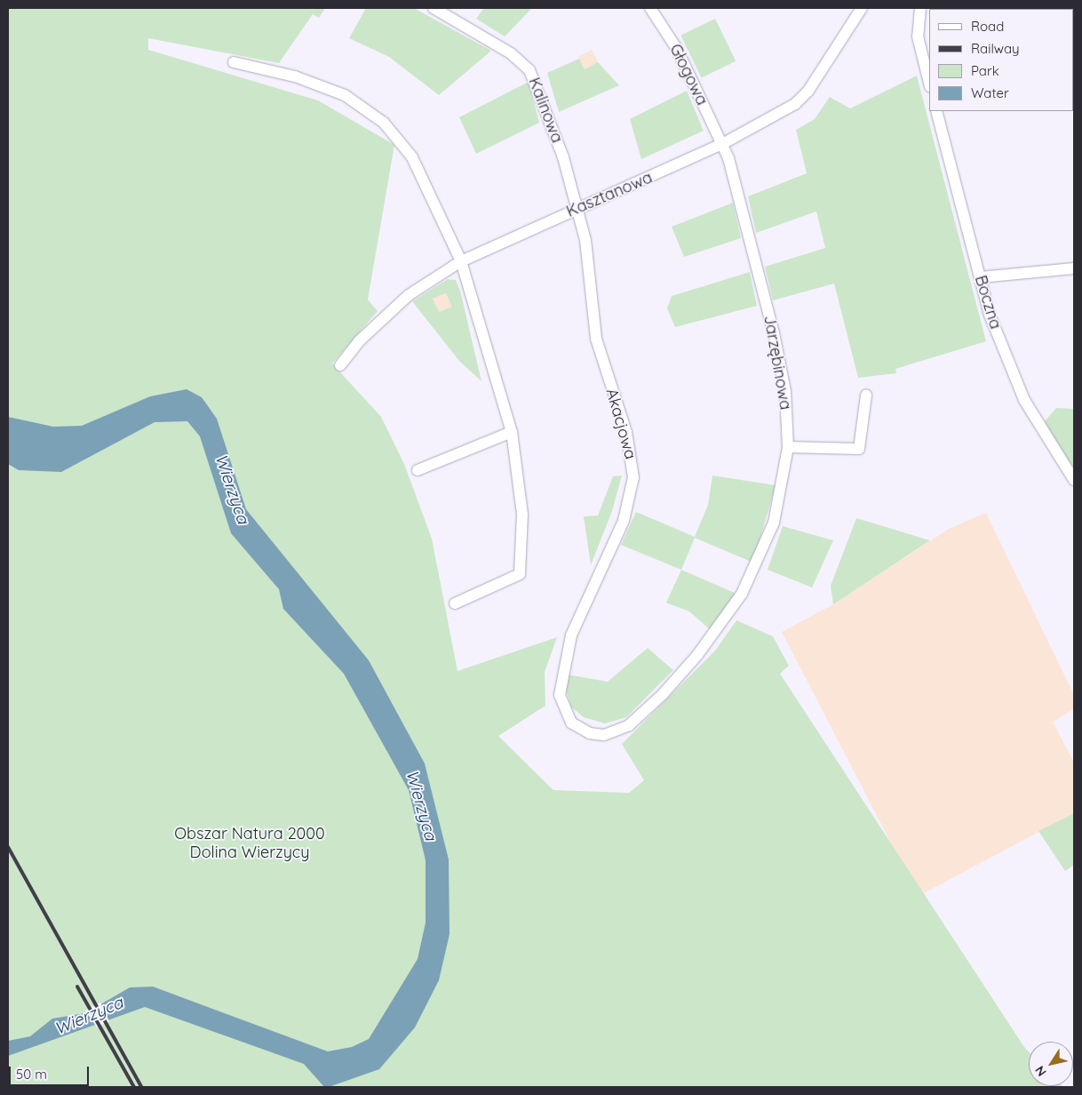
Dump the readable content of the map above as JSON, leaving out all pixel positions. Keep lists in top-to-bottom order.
{
  "streets": {
    "street": [
      "Głogowa",
      "Kalinowa",
      "Kasztanowa",
      "Boczna",
      "Jarzębinowa",
      "Akacjowa"
    ]
  },
  "crossings": [
    ["Głogowa", "Kasztanowa"],
    ["Głogowa", "Jarzębinowa"],
    ["Kalinowa", "Kasztanowa"],
    ["Kalinowa", "Akacjowa"],
    ["Kasztanowa", "Jarzębinowa"],
    ["Kasztanowa", "Akacjowa"],
    ["Jarzębinowa", "Akacjowa"]
  ],
  "water": ["Wierzyca"],
  "parks": ["Obszar Natura 2000 Dolina Wierzycy"],
  "legend": [
    "Road",
    "Railway",
    "Park",
    "Water"
  ],
  "scale_bar": "50 m",
  "north": "bottom left"
}
